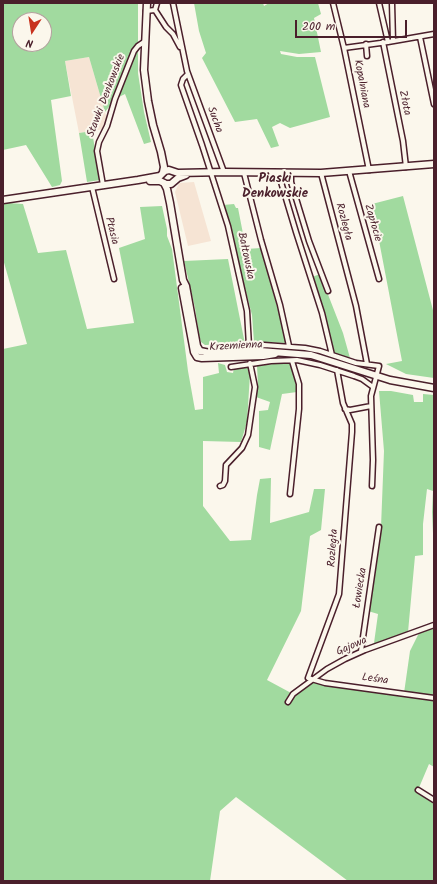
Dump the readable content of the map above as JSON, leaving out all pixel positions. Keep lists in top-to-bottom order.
{
  "streets": {
    "main road": ["Krzemienna"],
    "street": [
      "Kopalniana",
      "Stawki Denkowskie",
      "Złota",
      "Sucha",
      "Rozległa",
      "Zapłocie",
      "Ptasia",
      "Bałtowska",
      "Łowiecka",
      "Gajowa",
      "Leśna"
    ]
  },
  "crossings": [
    ["Sucha", "Bałtowska"],
    ["Rozległa", "Gajowa"],
    ["Rozległa", "Leśna"],
    ["Łowiecka", "Gajowa"],
    ["Gajowa", "Leśna"]
  ],
  "districts": ["Piaski Denkowskie"],
  "scale_bar": "200 m",
  "north": "bottom"
}
